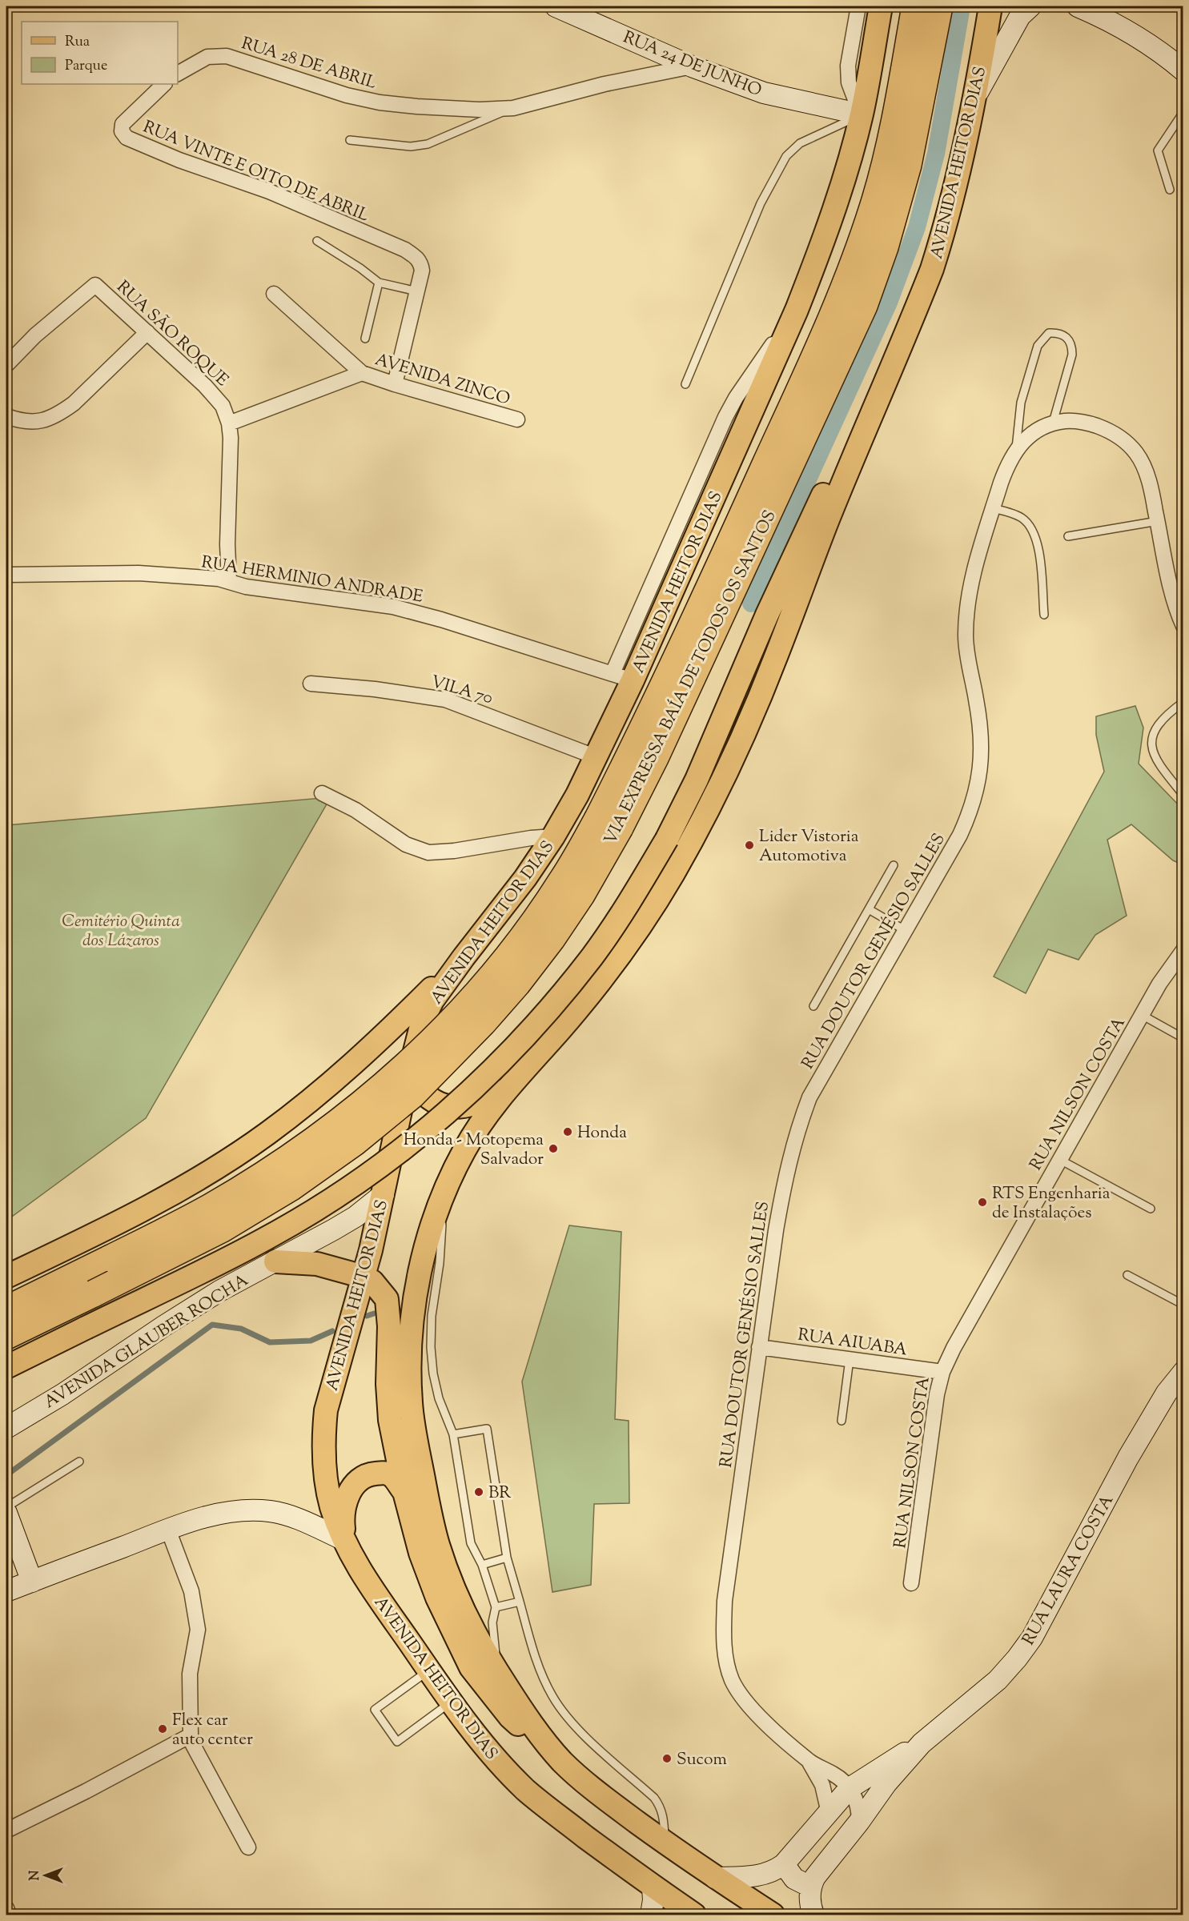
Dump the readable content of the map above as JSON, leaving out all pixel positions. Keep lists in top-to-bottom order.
{
  "streets": {
    "highway": ["VIA EXPRESSA BAÍA DE TODOS OS SANTOS"],
    "main road": ["AVENIDA HEITOR DIAS"],
    "street": [
      "RUA 28 DE ABRIL",
      "RUA 24 DE JUNHO",
      "RUA VINTE E OITO DE ABRIL",
      "RUA SÃO ROQUE",
      "AVENIDA ZINCO",
      "RUA HERMINIO ANDRADE",
      "VILA 70",
      "RUA DOUTOR GENÉSIO SALLES",
      "RUA NILSON COSTA",
      "AVENIDA GLAUBER ROCHA",
      "RUA AIUABA",
      "RUA LAURA COSTA"
    ]
  },
  "crossings": [
    ["RUA 28 DE ABRIL", "RUA 24 DE JUNHO"],
    ["RUA 24 DE JUNHO", "AVENIDA HEITOR DIAS"],
    ["AVENIDA HEITOR DIAS", "RUA HERMINIO ANDRADE"],
    ["AVENIDA HEITOR DIAS", "VILA 70"],
    ["AVENIDA HEITOR DIAS", "AVENIDA GLAUBER ROCHA"],
    ["AVENIDA HEITOR DIAS", "RUA LAURA COSTA"],
    ["RUA VINTE E OITO DE ABRIL", "AVENIDA ZINCO"],
    ["RUA SÃO ROQUE", "RUA HERMINIO ANDRADE"],
    ["RUA DOUTOR GENÉSIO SALLES", "RUA AIUABA"],
    ["RUA DOUTOR GENÉSIO SALLES", "RUA LAURA COSTA"],
    ["RUA NILSON COSTA", "RUA AIUABA"]
  ],
  "parks": ["Cemitério Quinta dos Lázaros"],
  "places": [
    "Lider Vistoria Automotiva",
    "Honda",
    "Honda - Motopema Salvador",
    "RTS Engenharia de Instalações",
    "BR",
    "Flex car auto center",
    "Sucom"
  ],
  "legend": ["Rua", "Parque"],
  "north": "left"
}
